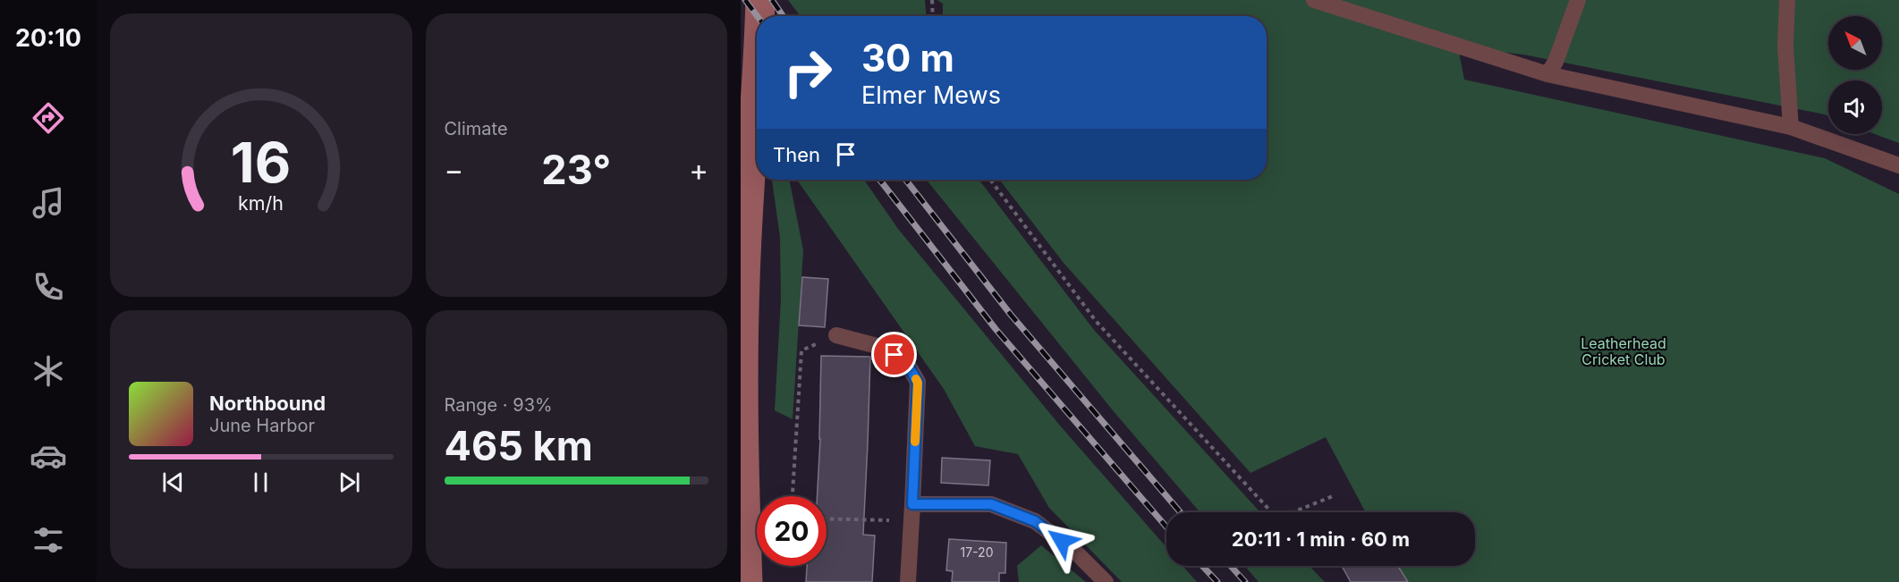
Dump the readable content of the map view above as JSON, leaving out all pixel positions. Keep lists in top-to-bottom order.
{
  "parks": ["Leatherhead Cricket Club"],
  "house_numbers": ["17-20"],
  "north": "top left",
  "page": {
    "tabs": "20:10",
    "tile": [
      "Climate",
      ["Range · 93%", "465 km"]
    ],
    "turn": ["30 m", "Elmer Mews"],
    "then": "Then",
    "heat": ["−", "23°", "+"],
    "song": ["Northbound", "June Harbor"],
    "limit": "20",
    "trip": "20:11 · 1 min · 60 m",
    "gauge": ["16", "km/h"]
  }
}
